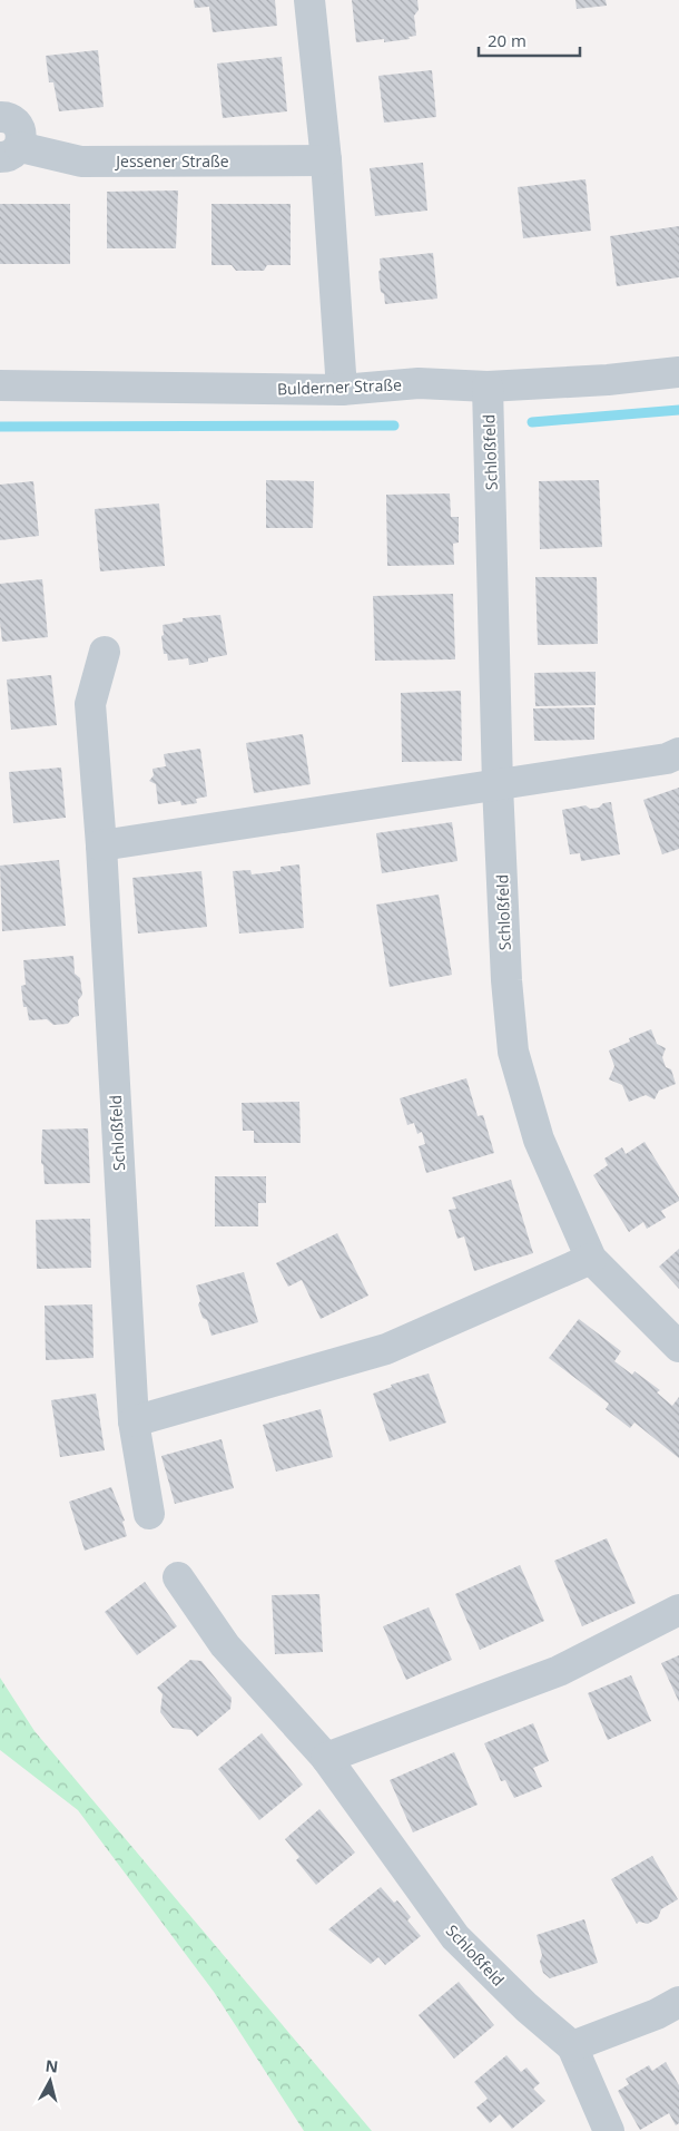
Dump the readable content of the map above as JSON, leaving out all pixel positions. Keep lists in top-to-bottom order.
{
  "streets": {
    "street": ["Jessener Straße", "Bulderner Straße", "Schloßfeld"]
  },
  "crossings": [
    ["Bulderner Straße", "Schloßfeld"]
  ],
  "scale_bar": "20 m",
  "north": "top"
}
